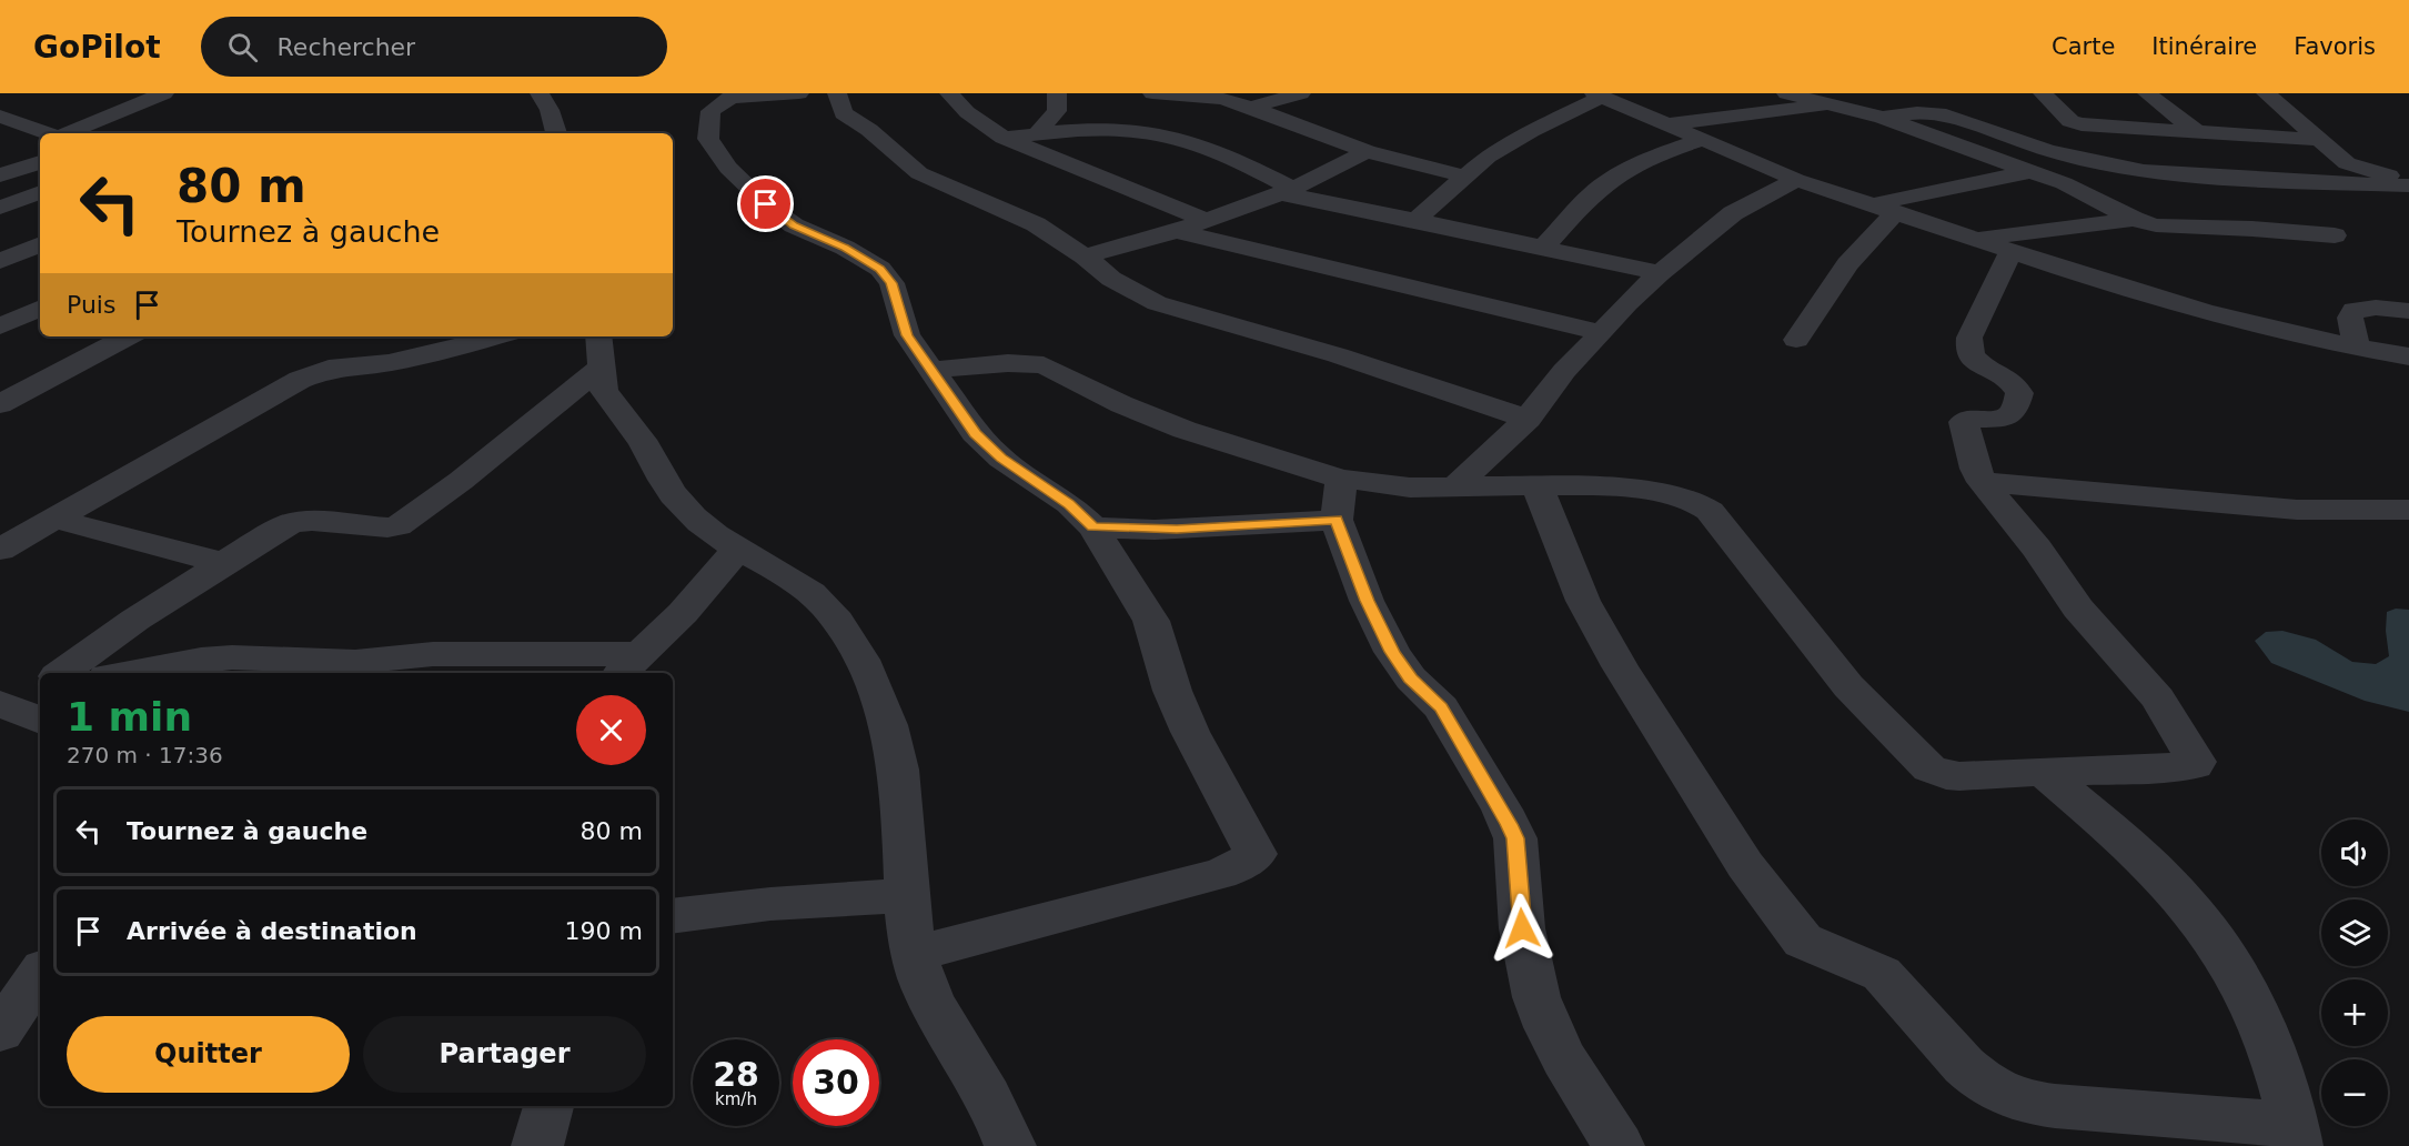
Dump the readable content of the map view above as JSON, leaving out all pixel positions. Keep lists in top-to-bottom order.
{
  "page": {
    "header": "GoPilot",
    "search": "Rechercher",
    "nav": ["Carte", "Itinéraire", "Favoris"],
    "turn": ["80 m", "Tournez à gauche"],
    "then": "Puis",
    "heading": ["1 min", "270 m · 17:36"],
    "list": [
      {
        "name": "Tournez à gauche",
        "value": "80 m"
      },
      {
        "name": "Arrivée à destination",
        "value": "190 m"
      }
    ],
    "map_buttons": ["+", "−"],
    "buttons": ["Quitter", "Partager"],
    "speed": "28 km/h",
    "limit": "30"
  }
}
